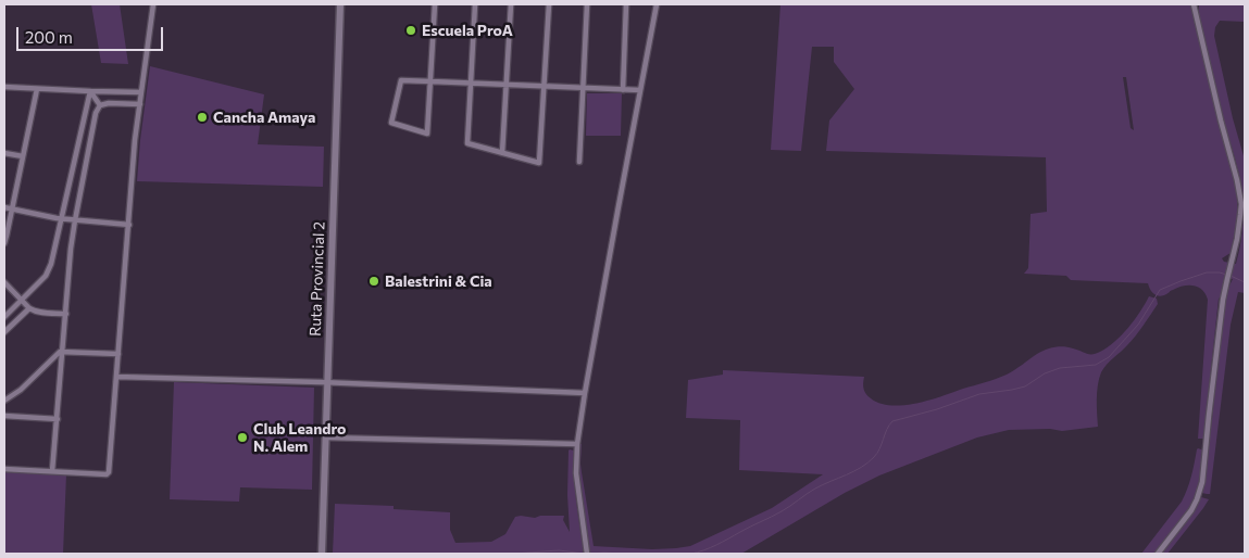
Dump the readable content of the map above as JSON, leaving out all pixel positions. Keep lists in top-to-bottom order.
{
  "streets": {
    "main road": ["Ruta Provincial 2"]
  },
  "places": [
    "Escuela ProA",
    "Cancha Amaya",
    "Balestrini & Cia",
    "Club Leandro N. Alem"
  ],
  "scale_bar": "200 m"
}
